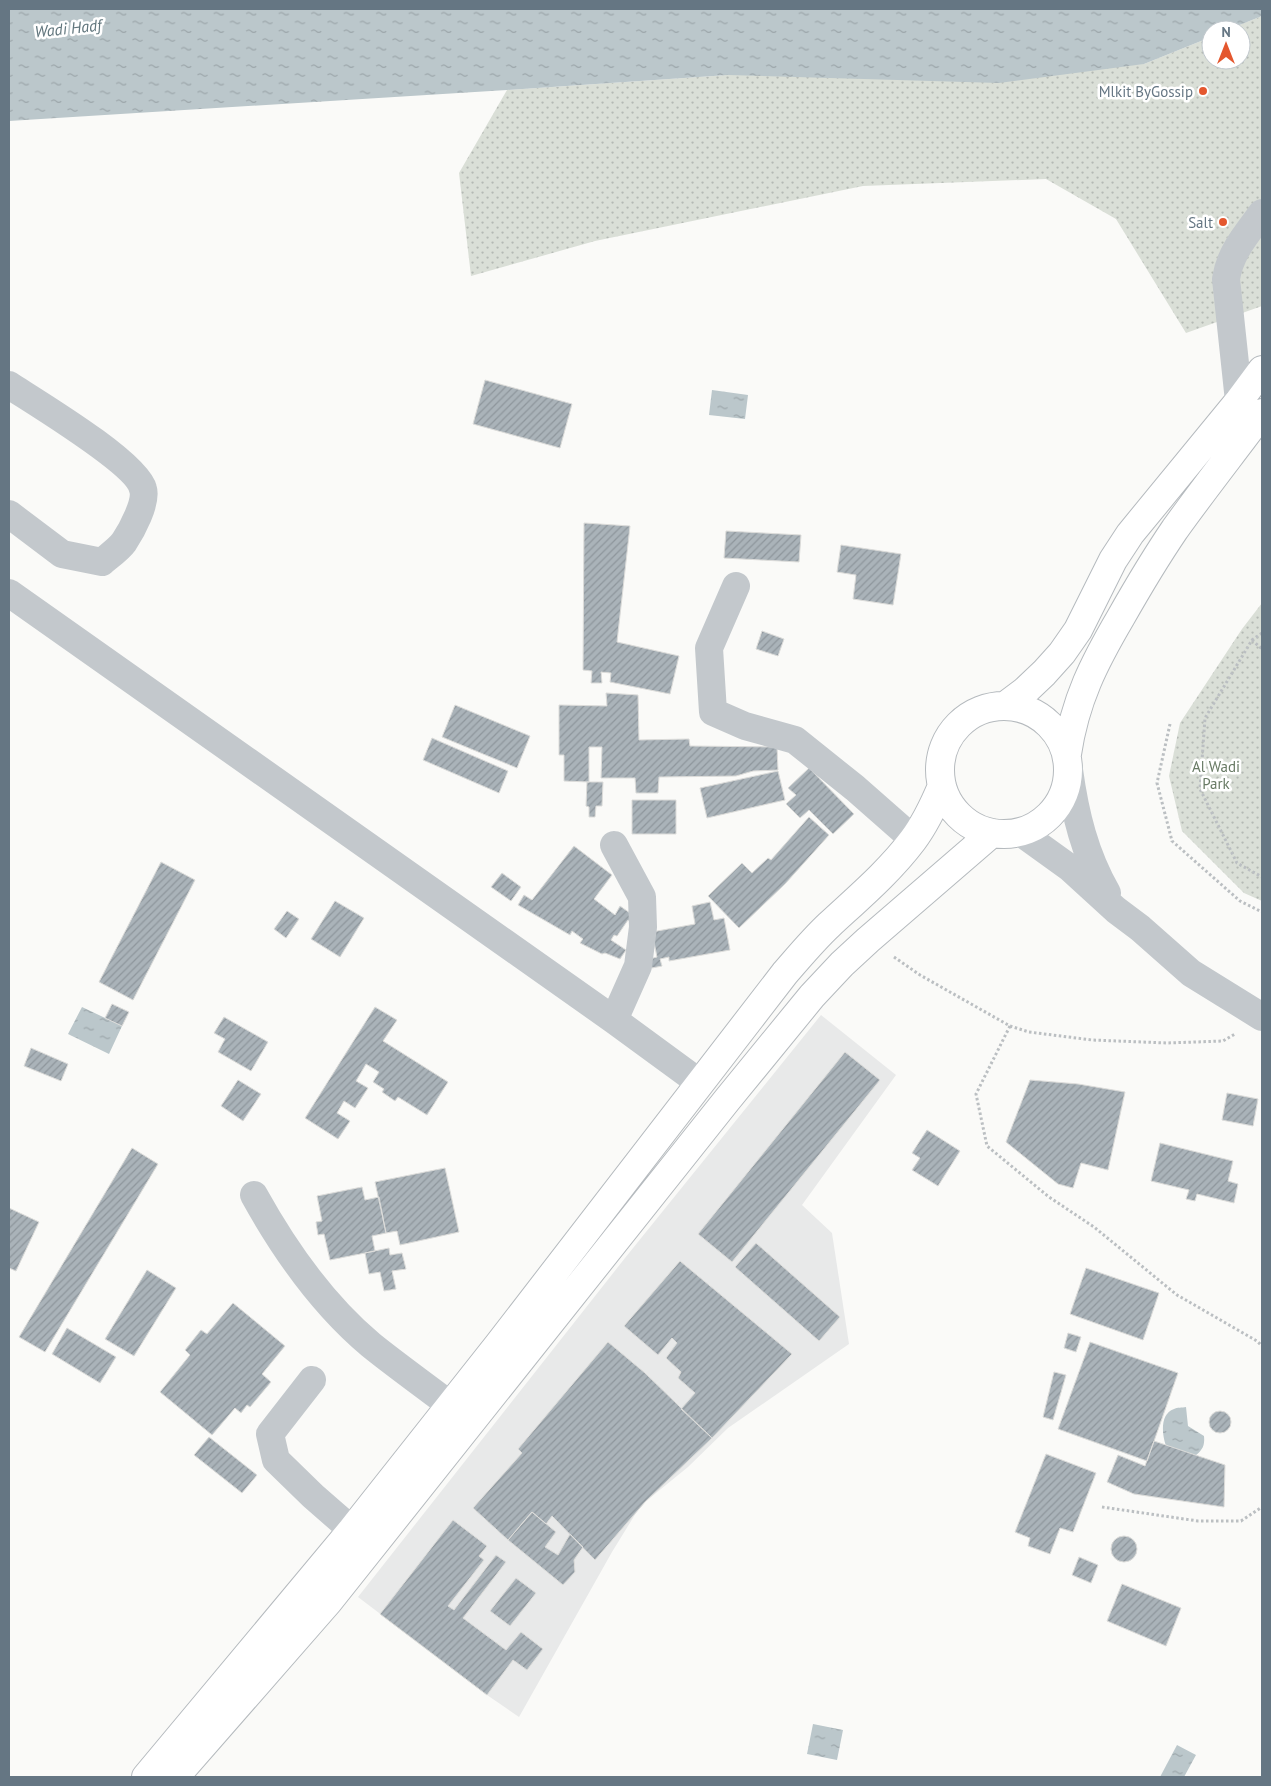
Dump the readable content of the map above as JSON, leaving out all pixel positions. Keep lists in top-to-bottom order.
{
  "water": ["Wadi Hadf"],
  "parks": ["Al Wadi Park"],
  "places": ["Mlkit ByGossip", "Salt"],
  "north": "top"
}
